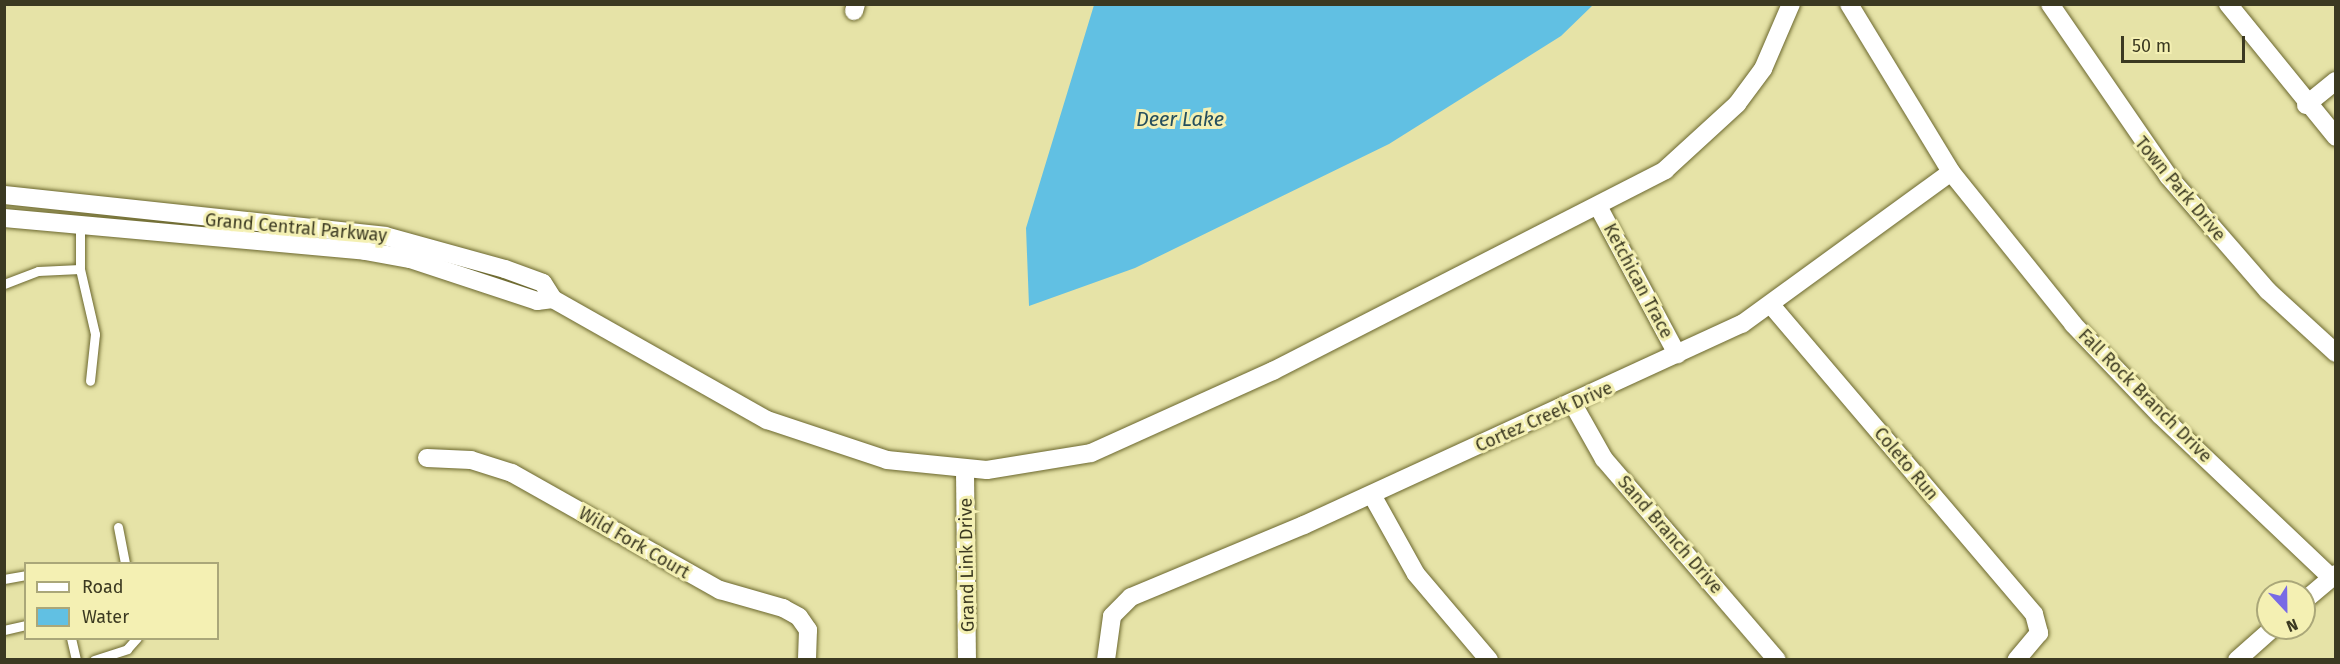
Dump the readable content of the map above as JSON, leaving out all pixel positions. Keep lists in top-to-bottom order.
{
  "streets": {
    "street": [
      "Town Park Drive",
      "Grand Central Parkway",
      "Ketchican Trace",
      "Fall Rock Branch Drive",
      "Cortez Creek Drive",
      "Coleto Run",
      "Sand Branch Drive",
      "Wild Fork Court",
      "Grand Link Drive"
    ]
  },
  "crossings": [
    ["Ketchican Trace", "Cortez Creek Drive"],
    ["Fall Rock Branch Drive", "Cortez Creek Drive"],
    ["Cortez Creek Drive", "Coleto Run"],
    ["Cortez Creek Drive", "Sand Branch Drive"]
  ],
  "water": ["Deer Lake"],
  "legend": ["Road", "Water"],
  "scale_bar": "50 m",
  "north": "bottom"
}
